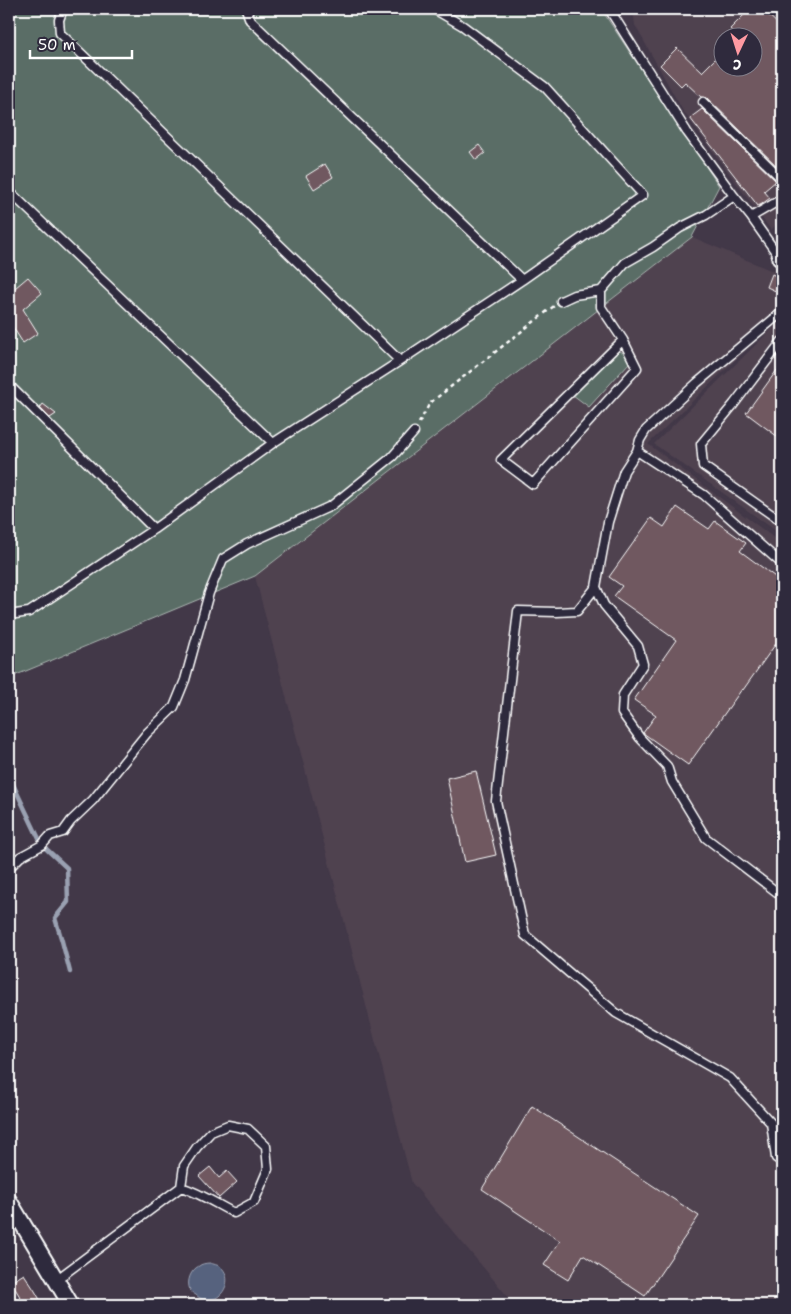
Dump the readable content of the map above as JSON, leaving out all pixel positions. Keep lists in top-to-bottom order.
{
  "scale_bar": "50 m",
  "north": "bottom"
}
